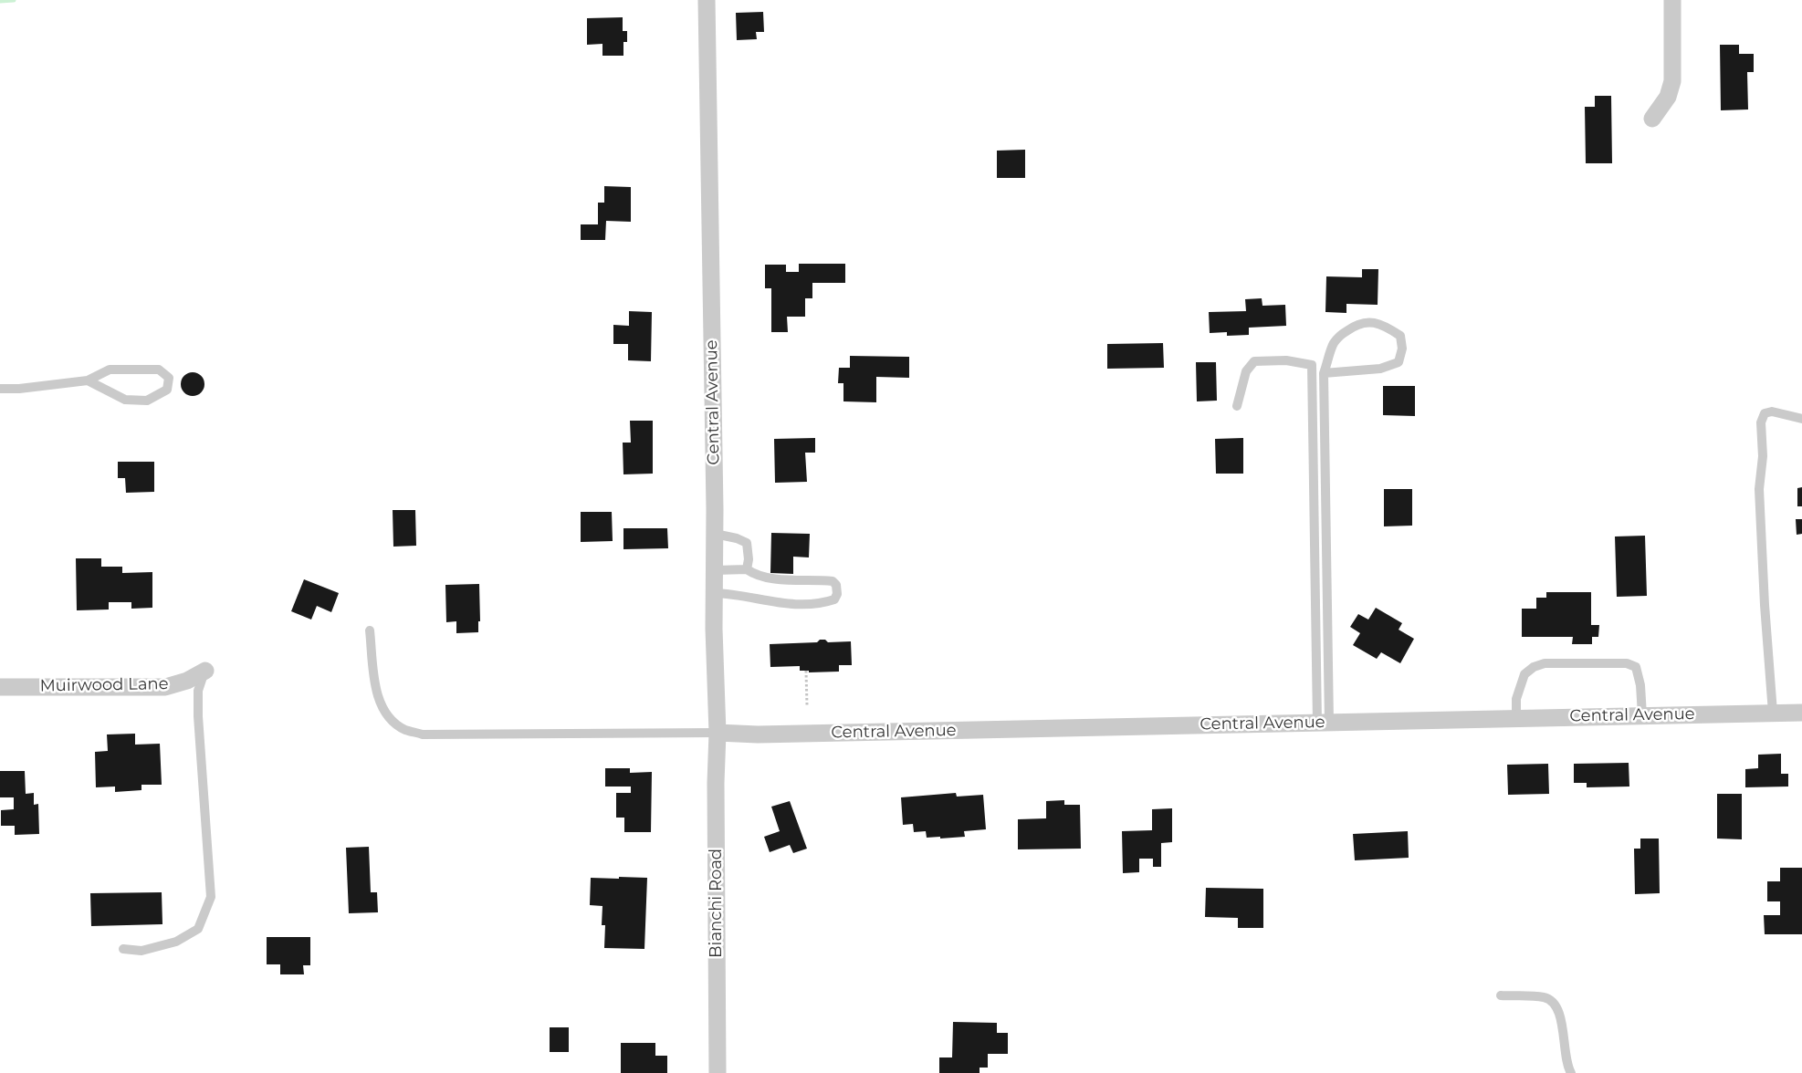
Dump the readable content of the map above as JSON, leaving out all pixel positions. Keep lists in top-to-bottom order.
{
  "streets": {
    "street": ["Central Avenue", "Muirwood Lane", "Bianchi Road"]
  },
  "crossings": [
    ["Central Avenue", "Bianchi Road"]
  ]
}
